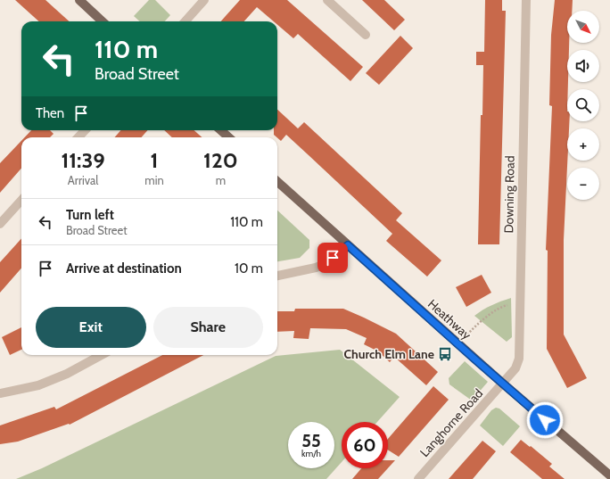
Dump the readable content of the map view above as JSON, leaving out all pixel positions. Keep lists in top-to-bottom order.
{
  "streets": {
    "main road": ["Heathway"],
    "street": ["Downing Road", "Langhorne Road"]
  },
  "crossings": [
    ["Downing Road", "Heathway"],
    ["Downing Road", "Langhorne Road"],
    ["Heathway", "Langhorne Road"]
  ],
  "places": {
    "bus stop": ["Church Elm Lane"]
  },
  "north": "bottom right",
  "page": {
    "map_buttons": ["+", "−"],
    "turn": ["110 m", "Broad Street"],
    "then": "Then",
    "eta": [
      "11:39",
      "Arrival",
      "1",
      "min",
      "120",
      "m"
    ],
    "list": [
      {
        "name": "Turn left",
        "note": "Broad Street",
        "value": "110 m"
      },
      {
        "name": "Arrive at destination",
        "value": "10 m"
      }
    ],
    "buttons": ["Exit", "Share"],
    "speed": "55 km/h",
    "limit": "60"
  }
}
